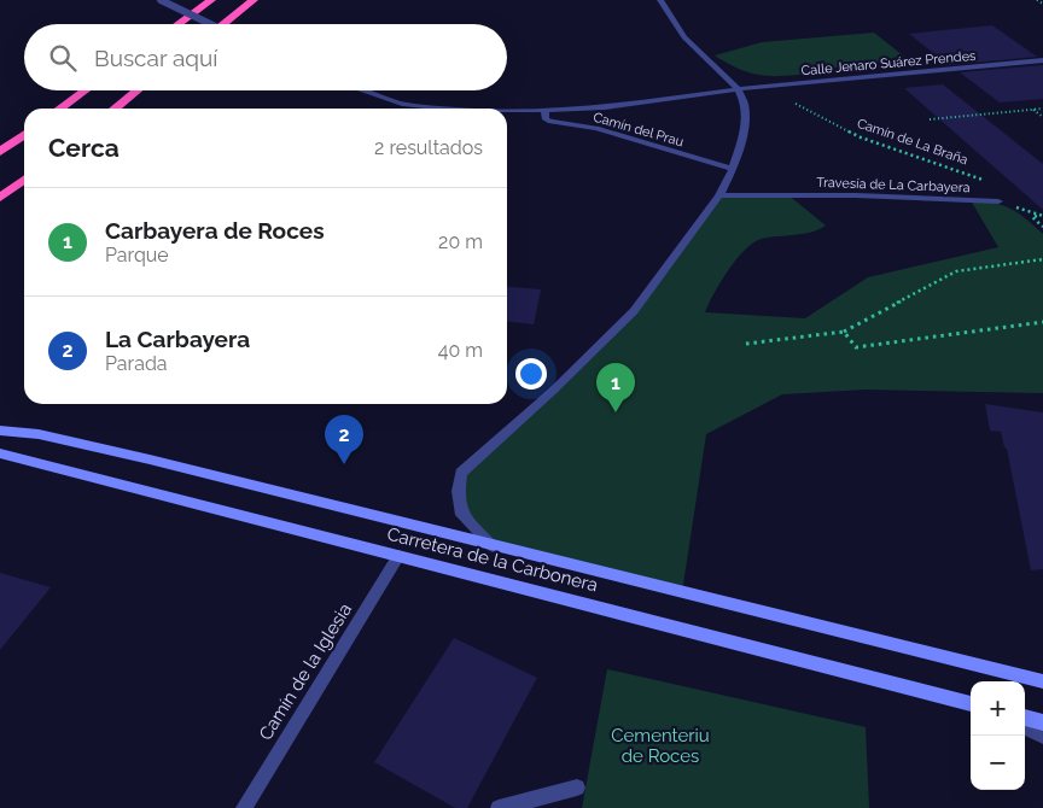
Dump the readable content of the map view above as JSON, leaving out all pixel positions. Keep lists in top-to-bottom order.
{
  "streets": {
    "street": [
      "Calle Jenaro Suárez Prendes",
      "Camín del Prau",
      "Travesía de La Carbayera",
      "Carretera de la Carbonera",
      "Camín de la Iglesia"
    ],
    "path": ["Camín de La Braña"]
  },
  "crossings": [
    ["Calle Jenaro Suárez Prendes", "Camín del Prau"],
    ["Camín de La Braña", "Travesía de La Carbayera"],
    ["Carretera de la Carbonera", "Camín de la Iglesia"]
  ],
  "parks": ["Cementeriu de Roces"],
  "page": {
    "search": "Buscar aquí",
    "heading": ["Cerca", "2 resultados"],
    "list": [
      {
        "mark": "1",
        "name": "Carbayera de Roces",
        "note": "Parque",
        "value": "20 m"
      },
      {
        "mark": "2",
        "name": "La Carbayera",
        "note": "Parada",
        "value": "40 m"
      }
    ],
    "pins": ["1", "2"],
    "map_buttons": ["+", "−"]
  }
}
